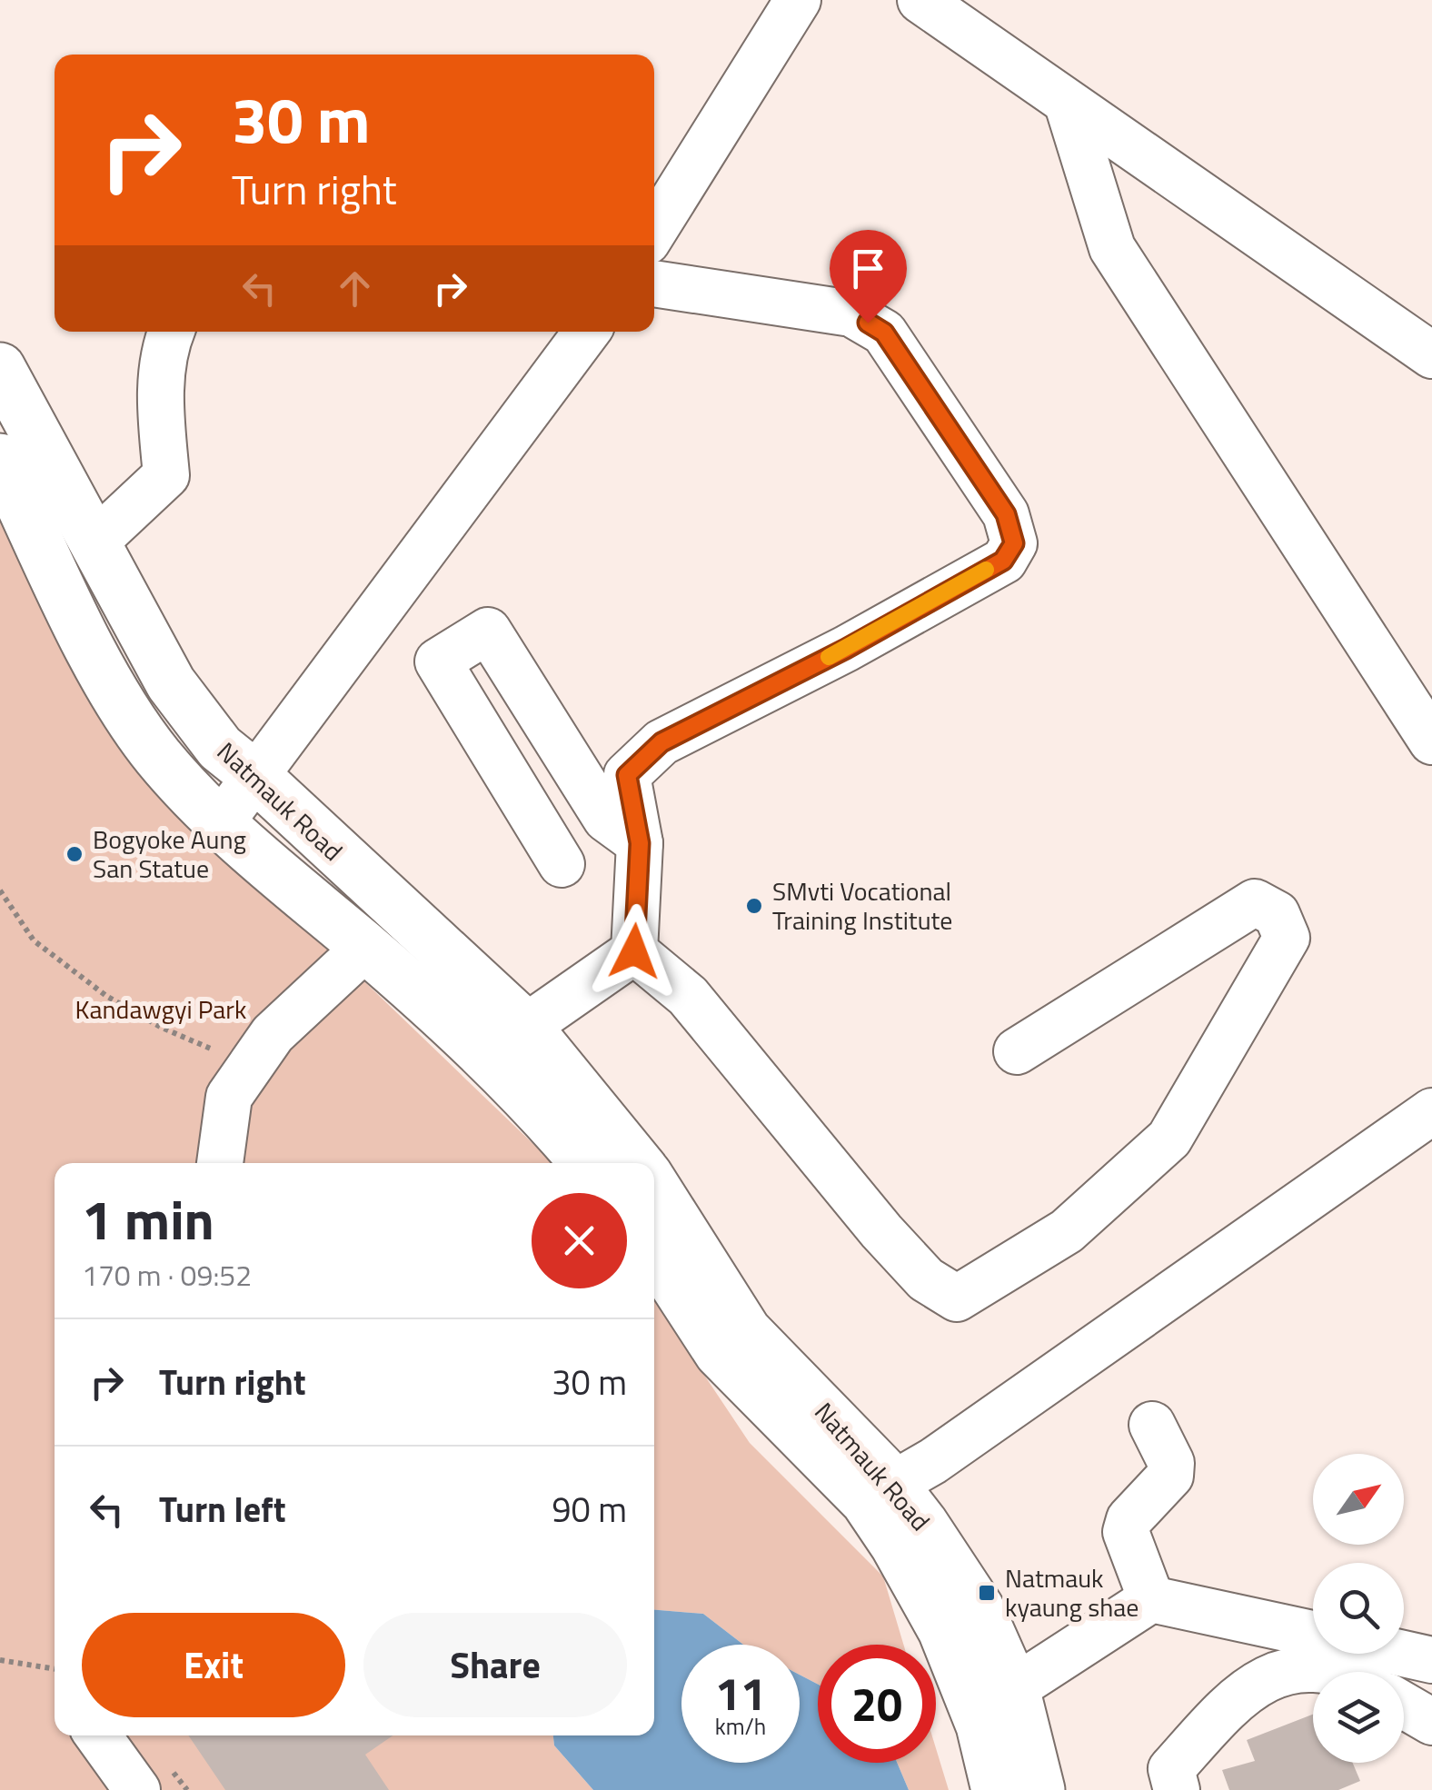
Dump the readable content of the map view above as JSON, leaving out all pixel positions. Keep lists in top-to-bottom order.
{
  "streets": {
    "main road": ["Natmauk Road"]
  },
  "parks": ["Kandawgyi Park"],
  "places": {
    "other": ["Bogyoke Aung San Statue", "SMvti Vocational Training Institute"],
    "transit": ["Natmauk kyaung shae"]
  },
  "north": "top right",
  "page": {
    "turn": ["30 m", "Turn right"],
    "heading": ["1 min", "170 m · 09:52"],
    "list": [
      {
        "name": "Turn right",
        "value": "30 m"
      },
      {
        "name": "Turn left",
        "value": "90 m"
      }
    ],
    "buttons": ["Exit", "Share"],
    "speed": "11 km/h",
    "limit": "20"
  }
}
